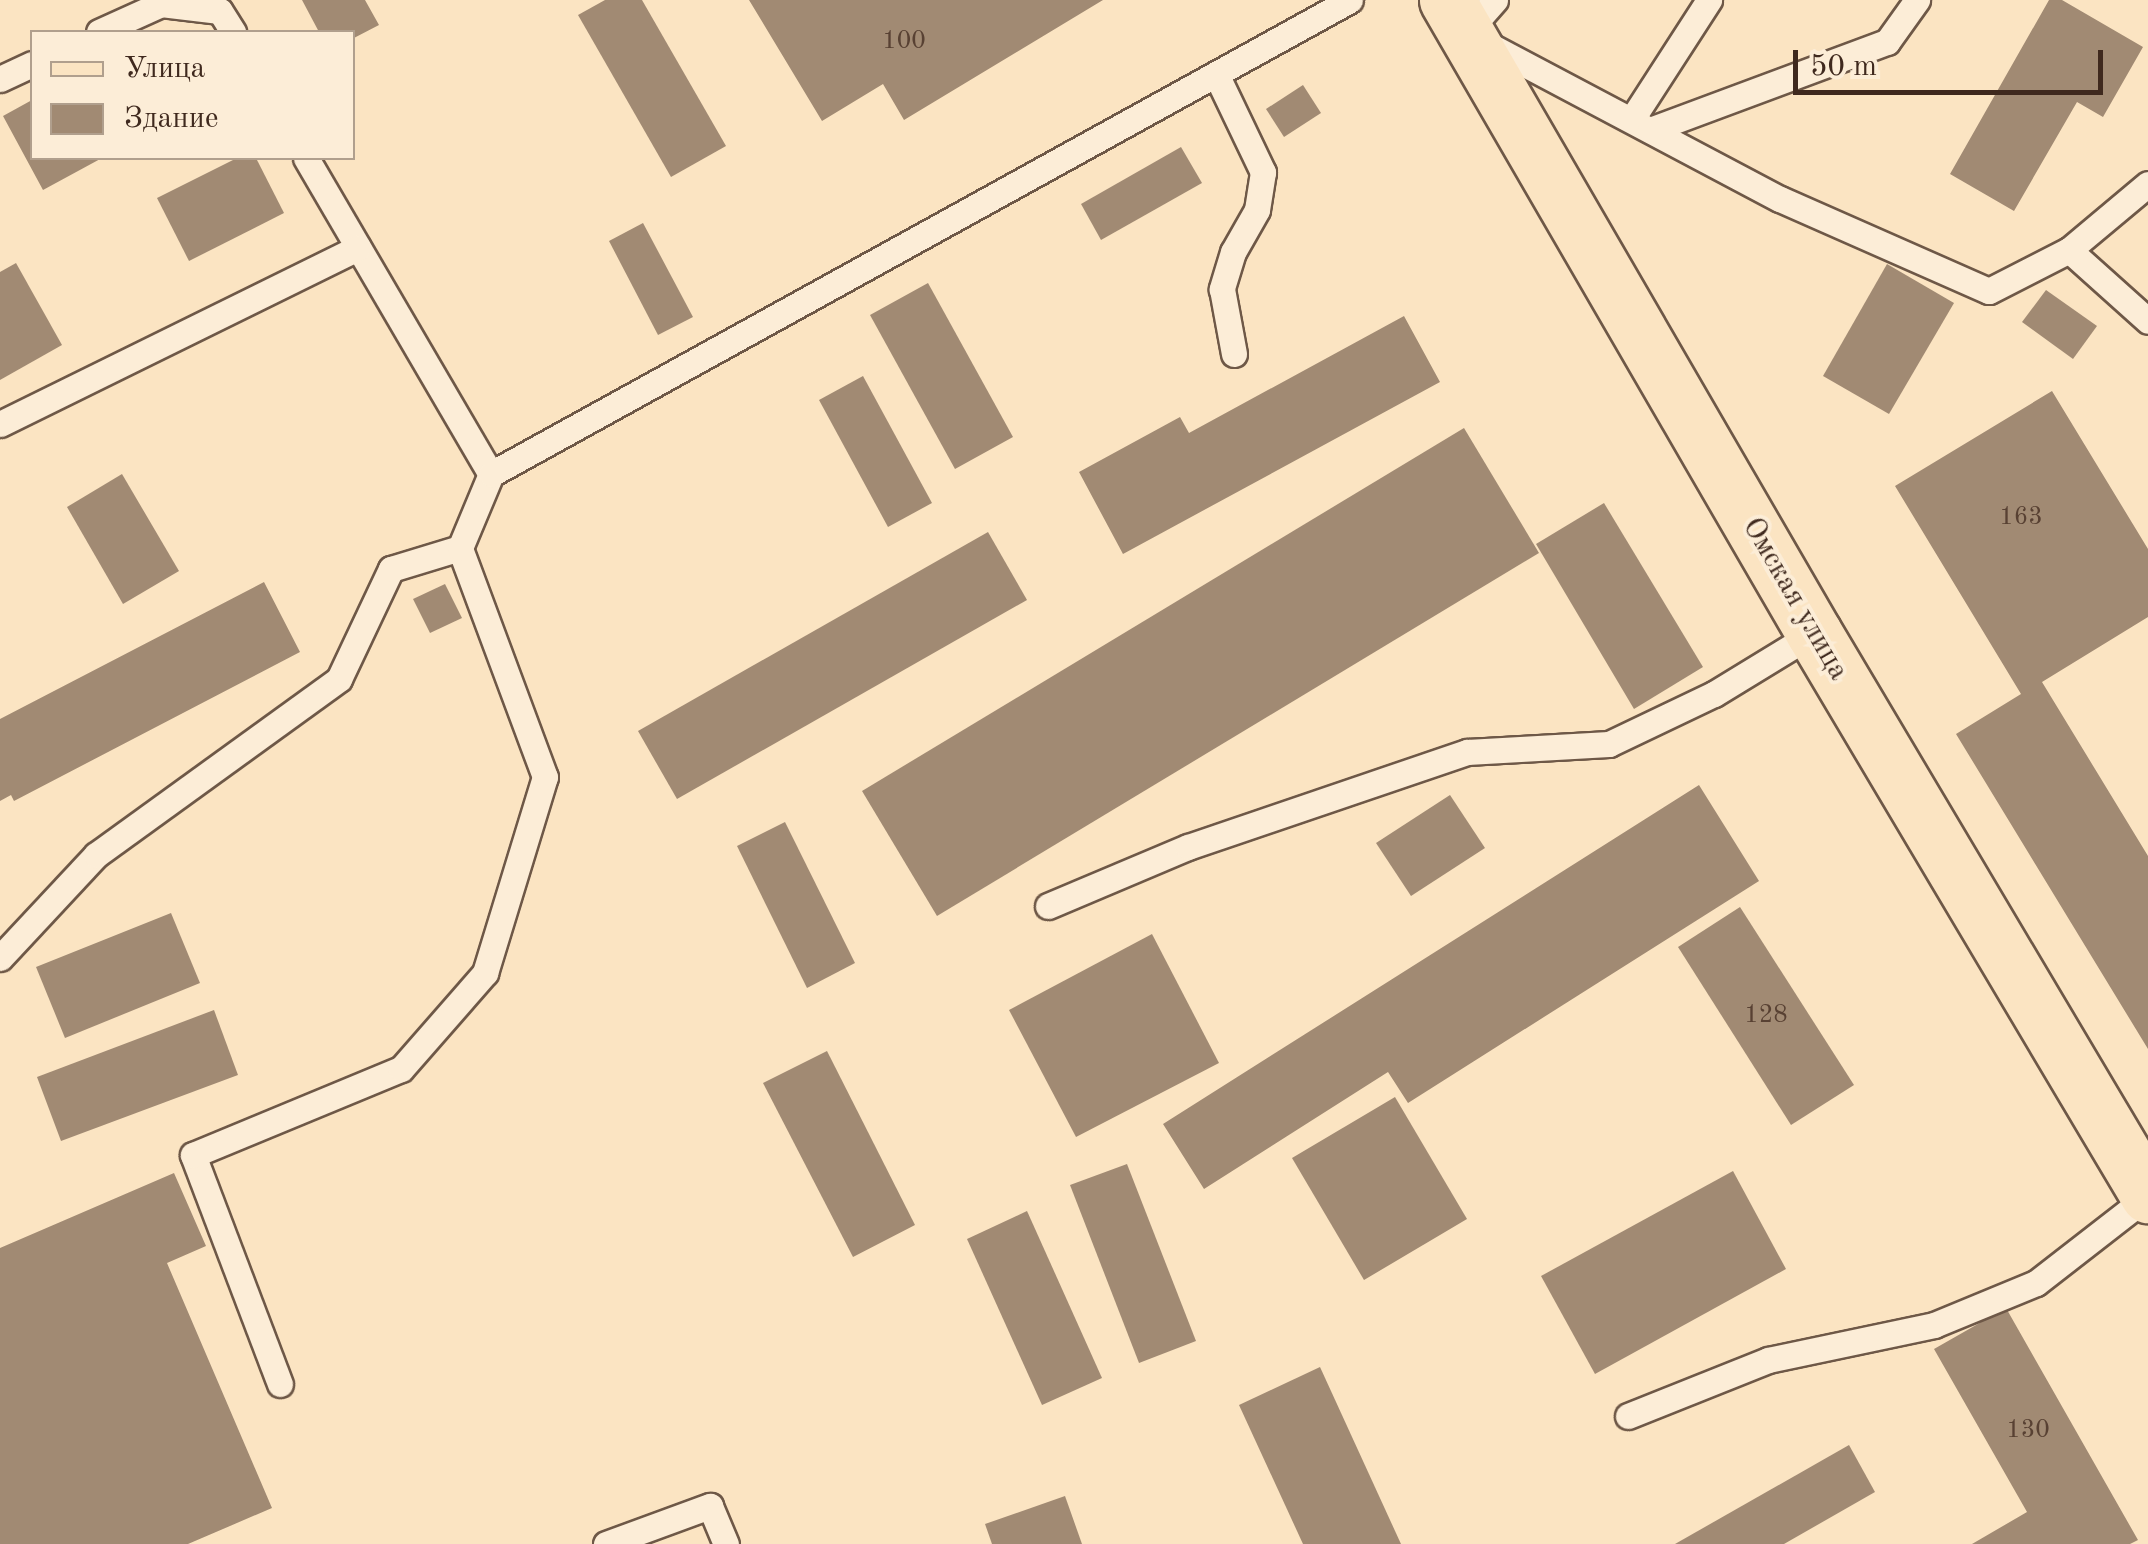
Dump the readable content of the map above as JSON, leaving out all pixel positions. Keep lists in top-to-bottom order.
{
  "streets": {
    "main road": ["Омская улица"]
  },
  "house_numbers": [
    "100",
    "163",
    "128",
    "130"
  ],
  "legend": ["Улица", "Здание"],
  "scale_bar": "50 m"
}
